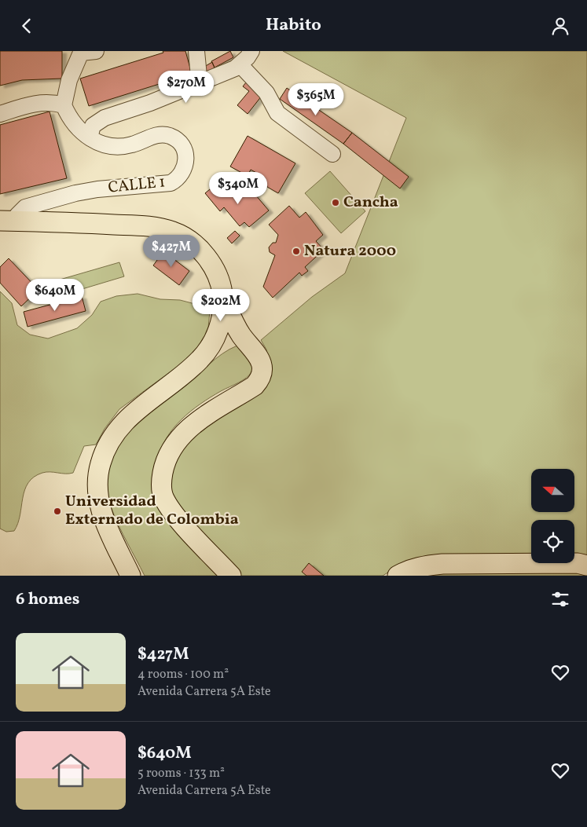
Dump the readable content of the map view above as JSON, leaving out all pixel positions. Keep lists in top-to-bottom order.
{
  "streets": {
    "street": ["CALLE 1"]
  },
  "places": ["Cancha", "Natura 2000", "Universidad Externado de Colombia"],
  "north": "left",
  "page": {
    "header": "Habito",
    "price": [
      "$270M",
      "$365M",
      "$340M",
      "$427M",
      "$640M",
      "$202M"
    ],
    "heading": "6 homes",
    "list": [
      {
        "name": "$427M",
        "note": "4 rooms · 100 m² · Avenida Carrera 5A Este"
      },
      {
        "name": "$640M",
        "note": "5 rooms · 133 m² · Avenida Carrera 5A Este"
      }
    ]
  }
}
